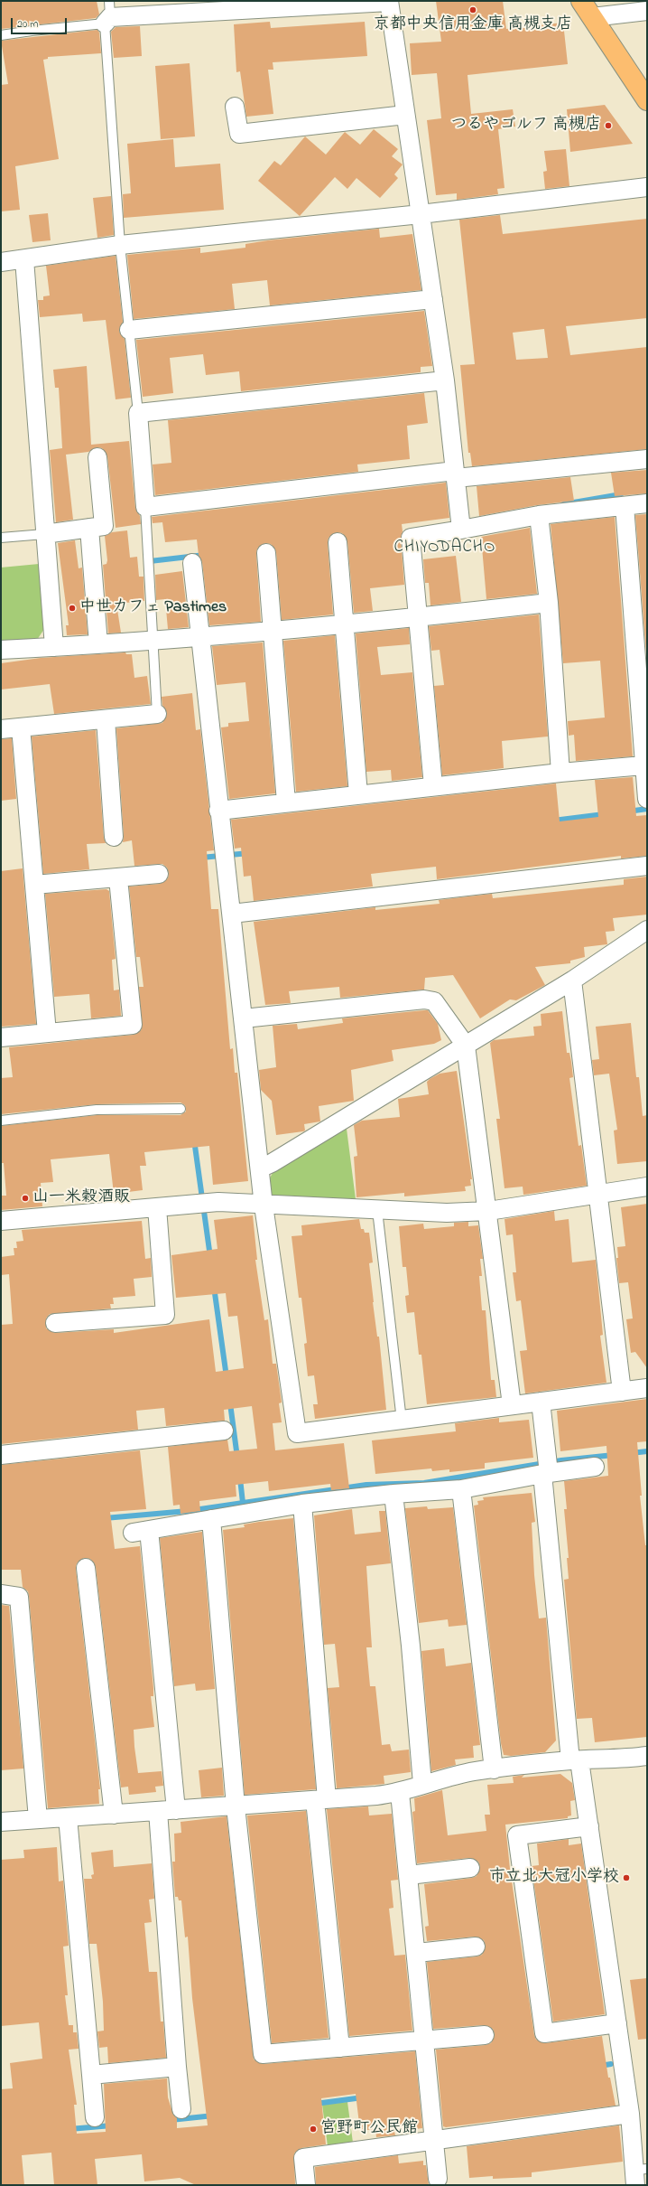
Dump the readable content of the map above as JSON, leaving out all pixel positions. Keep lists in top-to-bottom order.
{
  "districts": ["CHIYODACHO"],
  "places": [
    "京都中央信用金庫 高槻支店",
    "つるやゴルフ 高槻店",
    "中世カフェ Pastimes",
    "山一米穀酒販",
    "市立北大冠小学校",
    "宮野町公民館"
  ],
  "scale_bar": "20 m"
}
